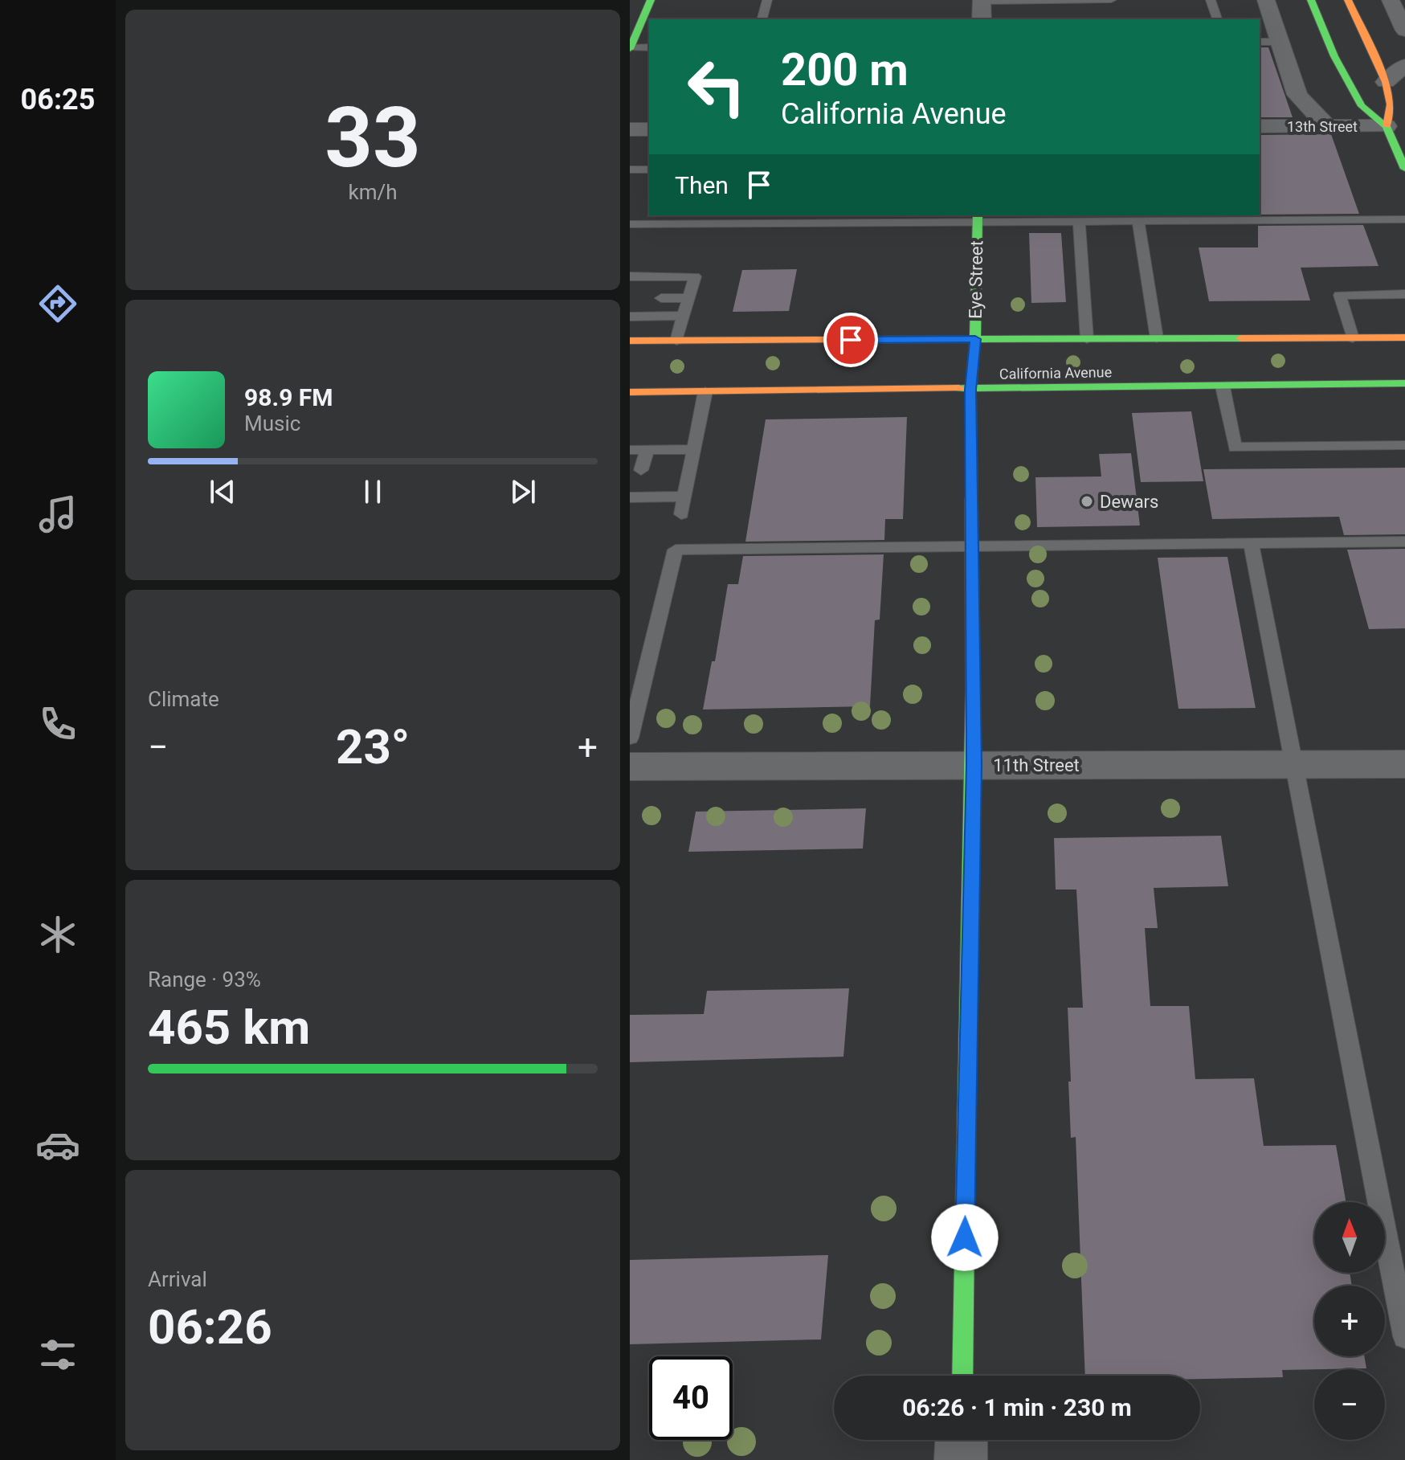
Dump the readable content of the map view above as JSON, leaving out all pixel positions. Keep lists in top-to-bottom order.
{
  "streets": {
    "main road": ["Eye Street", "California Avenue"],
    "street": ["13th Street", "11th Street"]
  },
  "crossings": [
    ["Eye Street", "California Avenue"],
    ["Eye Street", "11th Street"]
  ],
  "places": ["Dewars"],
  "north": "top",
  "page": {
    "tabs": "06:25",
    "tile": [
      ["33", "km/h"],
      "Climate",
      ["Range · 93%", "465 km"],
      ["Arrival", "06:26"]
    ],
    "turn": ["200 m", "California Avenue"],
    "then": "Then",
    "song": ["98.9 FM", "Music"],
    "heat": ["−", "23°", "+"],
    "map_buttons": ["+", "−"],
    "limit": "40",
    "trip": "06:26 · 1 min · 230 m"
  }
}
